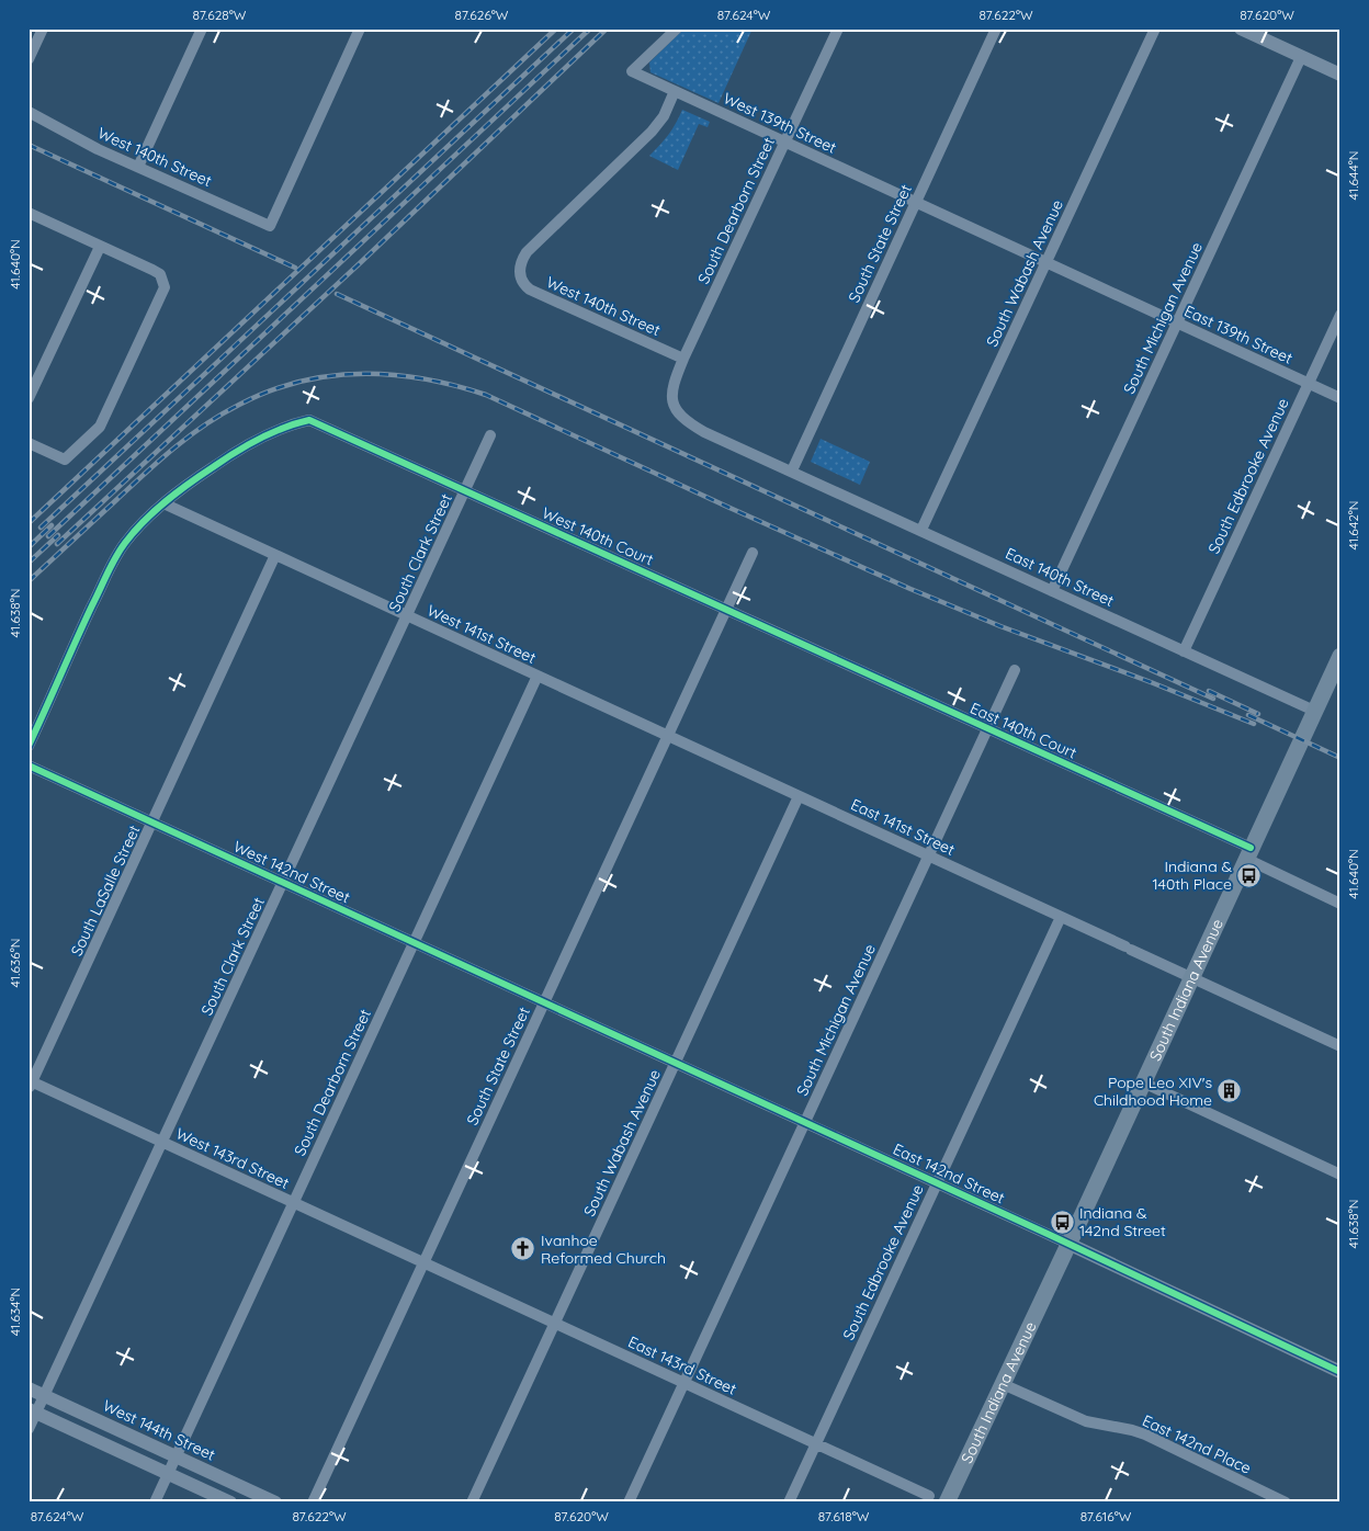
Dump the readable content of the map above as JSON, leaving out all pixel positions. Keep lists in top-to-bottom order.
{
  "streets": {
    "main road": ["South Indiana Avenue"],
    "street": [
      "West 139th Street",
      "West 140th Street",
      "South Dearborn Street",
      "South State Street",
      "South Wabash Avenue",
      "South Michigan Avenue",
      "East 139th Street",
      "South Edbrooke Avenue",
      "West 140th Court",
      "South Clark Street",
      "East 140th Street",
      "West 141st Street",
      "East 140th Court",
      "East 141st Street",
      "West 142nd Street",
      "South LaSalle Street",
      "West 143rd Street",
      "East 142nd Street",
      "East 143rd Street",
      "West 144th Street",
      "East 142nd Place"
    ]
  },
  "crossings": [
    ["West 139th Street", "West 140th Street"],
    ["West 139th Street", "South Dearborn Street"],
    ["West 139th Street", "South State Street"],
    ["West 139th Street", "East 139th Street"],
    ["West 140th Street", "South Dearborn Street"],
    ["South Dearborn Street", "South State Street"],
    ["South Dearborn Street", "East 140th Street"],
    ["South Dearborn Street", "West 141st Street"],
    ["South Dearborn Street", "West 142nd Street"],
    ["South Dearborn Street", "West 143rd Street"],
    ["South Dearborn Street", "West 144th Street"],
    ["South State Street", "East 139th Street"],
    ["South State Street", "West 140th Court"],
    ["South State Street", "East 140th Street"],
    ["South State Street", "West 141st Street"],
    ["South State Street", "East 140th Court"],
    ["South State Street", "East 141st Street"],
    ["South State Street", "West 142nd Street"],
    ["South State Street", "West 143rd Street"],
    ["South State Street", "East 142nd Street"],
    ["South State Street", "East 143rd Street"],
    ["South Wabash Avenue", "East 139th Street"],
    ["South Wabash Avenue", "East 140th Street"],
    ["South Wabash Avenue", "East 141st Street"],
    ["South Wabash Avenue", "East 142nd Street"],
    ["South Wabash Avenue", "East 143rd Street"],
    ["South Michigan Avenue", "East 139th Street"],
    ["South Michigan Avenue", "East 140th Street"],
    ["South Michigan Avenue", "East 140th Court"],
    ["South Michigan Avenue", "East 141st Street"],
    ["South Michigan Avenue", "East 142nd Street"],
    ["South Michigan Avenue", "East 143rd Street"],
    ["East 139th Street", "South Edbrooke Avenue"],
    ["South Edbrooke Avenue", "East 140th Street"],
    ["South Edbrooke Avenue", "East 141st Street"],
    ["South Edbrooke Avenue", "East 142nd Street"],
    ["South Edbrooke Avenue", "East 143rd Street"],
    ["West 140th Court", "South Clark Street"],
    ["West 140th Court", "West 141st Street"],
    ["West 140th Court", "East 140th Court"],
    ["South Clark Street", "West 141st Street"],
    ["South Clark Street", "West 142nd Street"],
    ["South Clark Street", "West 143rd Street"],
    ["South Clark Street", "West 144th Street"],
    ["East 140th Street", "South Indiana Avenue"],
    ["West 141st Street", "East 141st Street"],
    ["West 141st Street", "South LaSalle Street"],
    ["East 140th Court", "South Indiana Avenue"],
    ["East 141st Street", "South Indiana Avenue"],
    ["West 142nd Street", "South LaSalle Street"],
    ["West 142nd Street", "East 142nd Street"],
    ["South LaSalle Street", "West 143rd Street"],
    ["South Indiana Avenue", "East 142nd Street"],
    ["South Indiana Avenue", "East 142nd Place"],
    ["West 143rd Street", "East 143rd Street"]
  ],
  "places": {
    "bus stop": ["Indiana & 140th Place", "Indiana & 142nd Street"],
    "building": ["Pope Leo XIV's Childhood Home"],
    "church": ["Ivanhoe Reformed Church"]
  },
  "coordinates": [
    "87.628°W",
    "87.626°W",
    "87.624°W",
    "87.622°W",
    "87.620°W",
    "41.644°N",
    "41.640°N",
    "41.642°N",
    "41.638°N",
    "41.636°N",
    "41.634°N",
    "87.618°W",
    "87.616°W"
  ]
}
